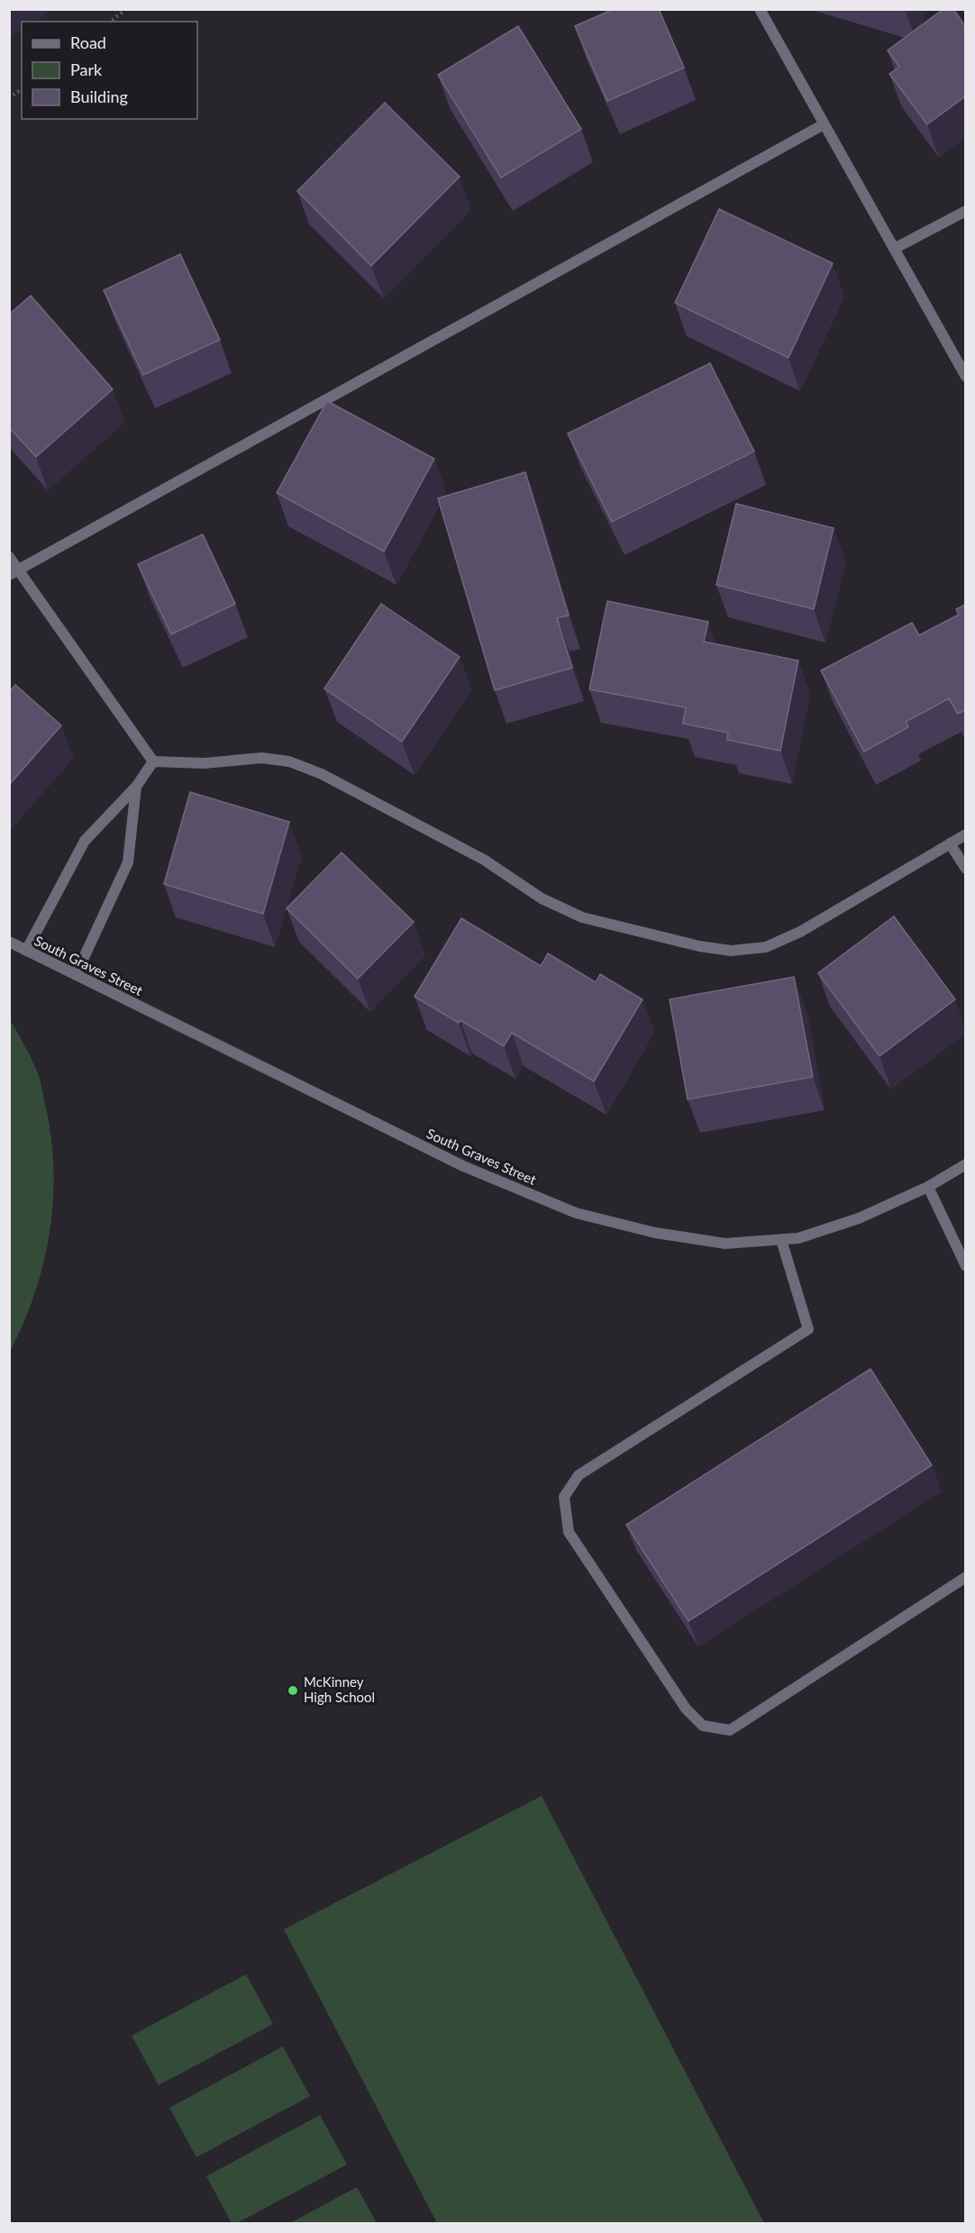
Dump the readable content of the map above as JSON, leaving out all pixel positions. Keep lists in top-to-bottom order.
{
  "streets": {
    "street": ["South Graves Street"]
  },
  "places": ["McKinney High School"],
  "legend": ["Road", "Park", "Building"]
}
